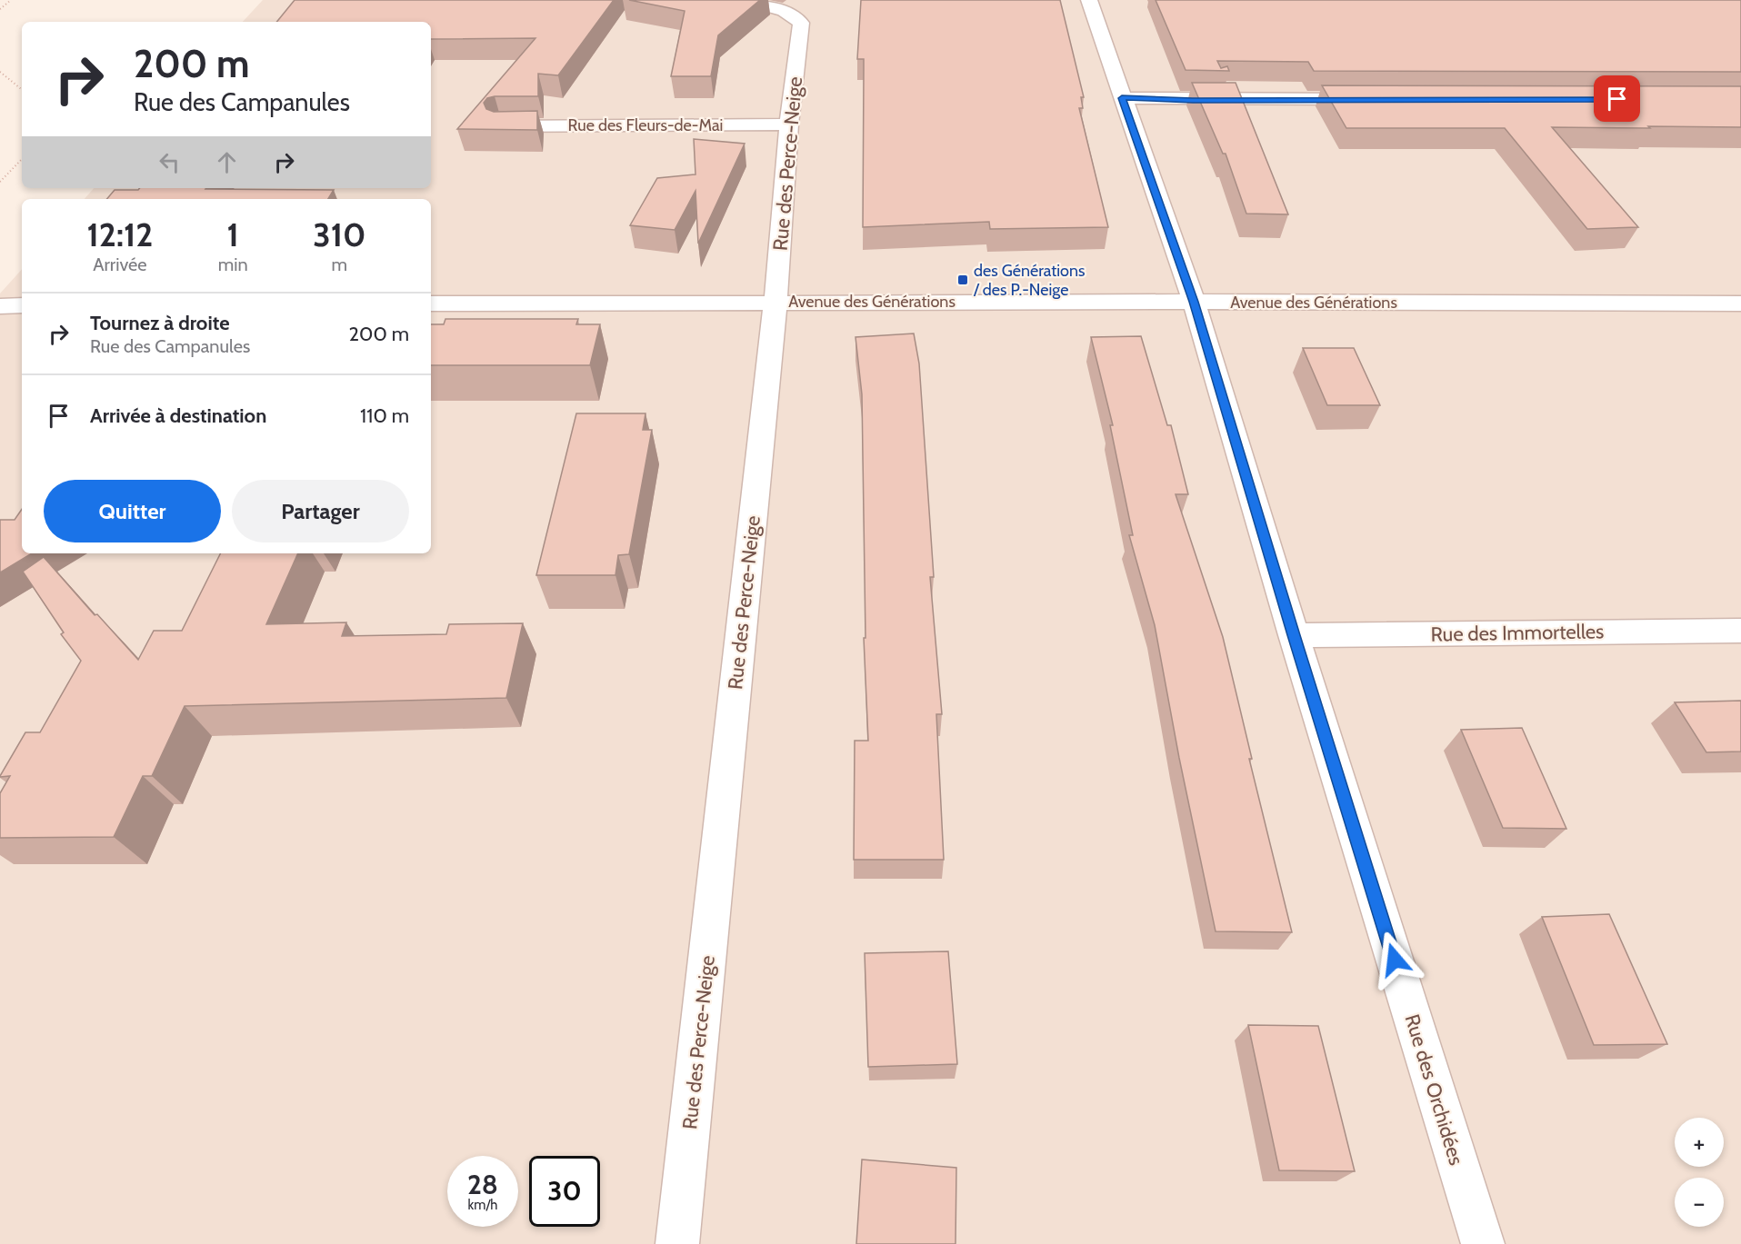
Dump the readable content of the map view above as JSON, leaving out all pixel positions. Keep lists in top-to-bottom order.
{
  "streets": {
    "street": [
      "Rue des Fleurs-de-Mai",
      "Rue des Perce-Neige",
      "Avenue des Générations",
      "Rue des Immortelles",
      "Rue des Orchidées"
    ]
  },
  "crossings": [
    ["Rue des Fleurs-de-Mai", "Rue des Perce-Neige"],
    ["Rue des Perce-Neige", "Avenue des Générations"],
    ["Avenue des Générations", "Rue des Orchidées"],
    ["Rue des Immortelles", "Rue des Orchidées"]
  ],
  "places": {
    "transit": ["des Générations / des P.-Neige"]
  },
  "page": {
    "turn": ["200 m", "Rue des Campanules"],
    "eta": [
      "12:12",
      "Arrivée",
      "1",
      "min",
      "310",
      "m"
    ],
    "list": [
      {
        "name": "Tournez à droite",
        "note": "Rue des Campanules",
        "value": "200 m"
      },
      {
        "name": "Arrivée à destination",
        "value": "110 m"
      }
    ],
    "buttons": ["Quitter", "Partager"],
    "map_buttons": ["+", "−"],
    "speed": "28 km/h",
    "limit": "30"
  }
}
